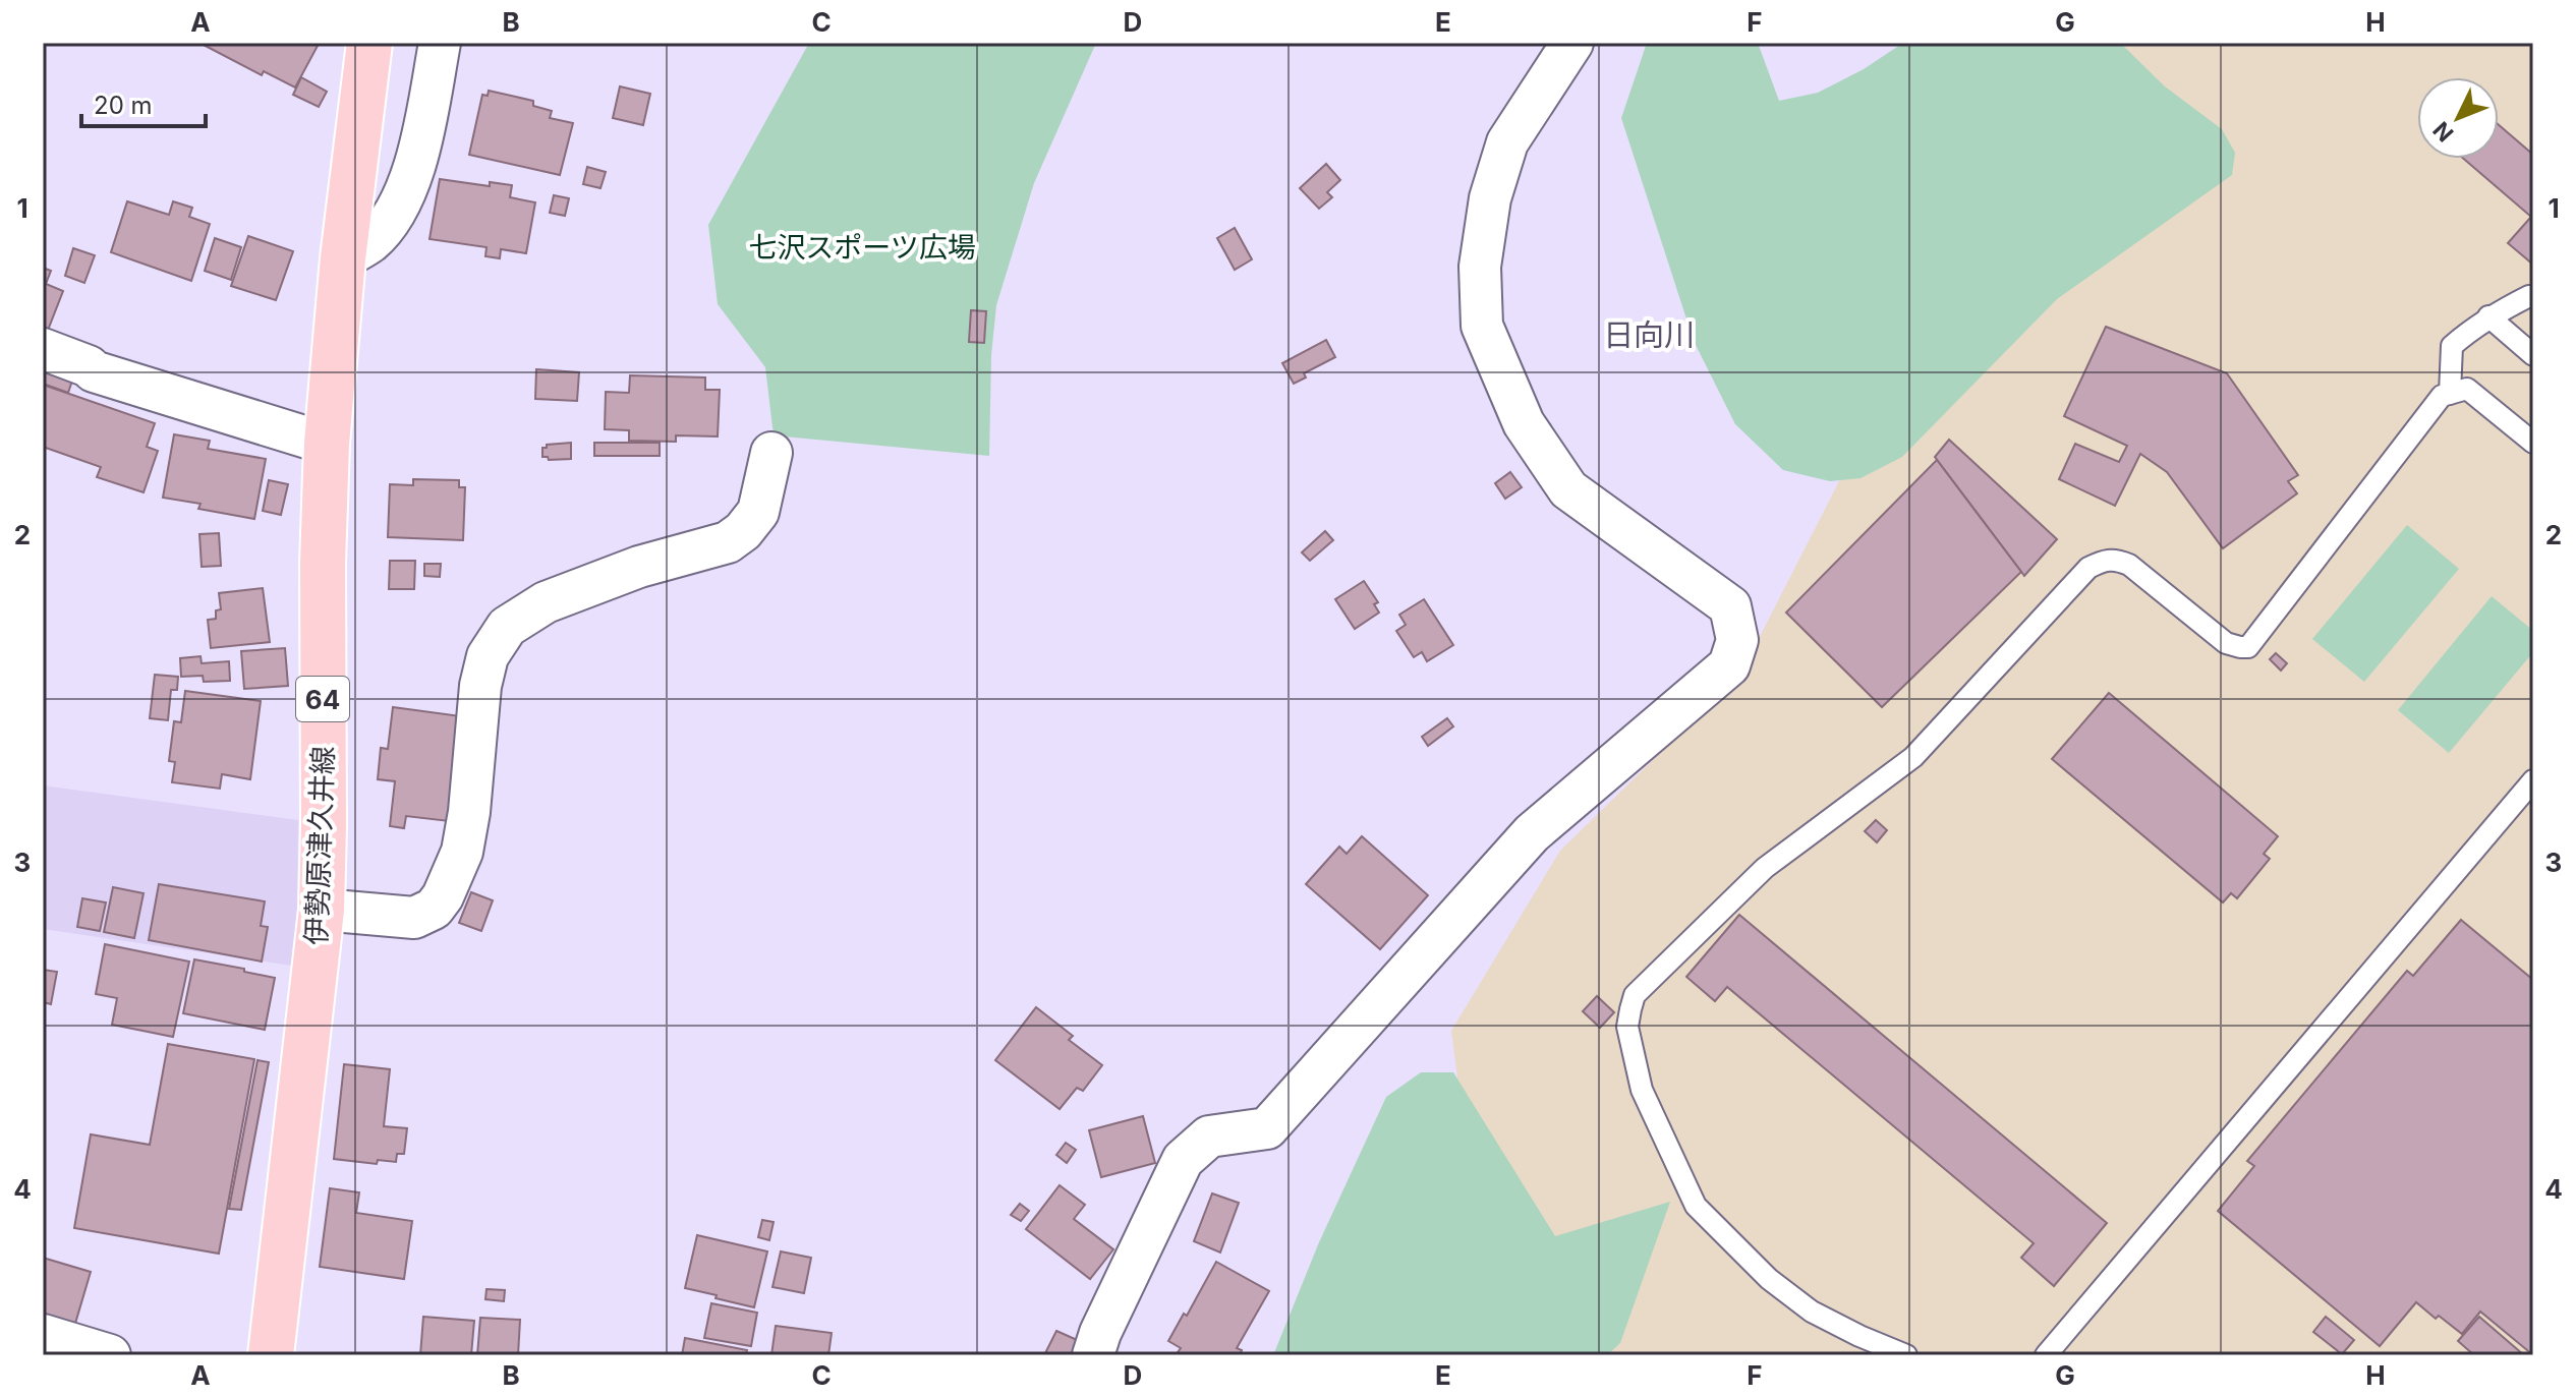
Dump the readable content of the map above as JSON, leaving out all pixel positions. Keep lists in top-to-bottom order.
{
  "streets": {
    "main road": ["64", "伊勢原津久井線"]
  },
  "districts": ["日向川"],
  "parks": ["七沢スポーツ広場"],
  "scale_bar": "20 m",
  "north": "bottom left",
  "grid": {
    "columns": [
      "A",
      "B",
      "C",
      "D",
      "E",
      "F",
      "G",
      "H"
    ],
    "rows": [
      "1",
      "2",
      "3",
      "4"
    ]
  }
}
